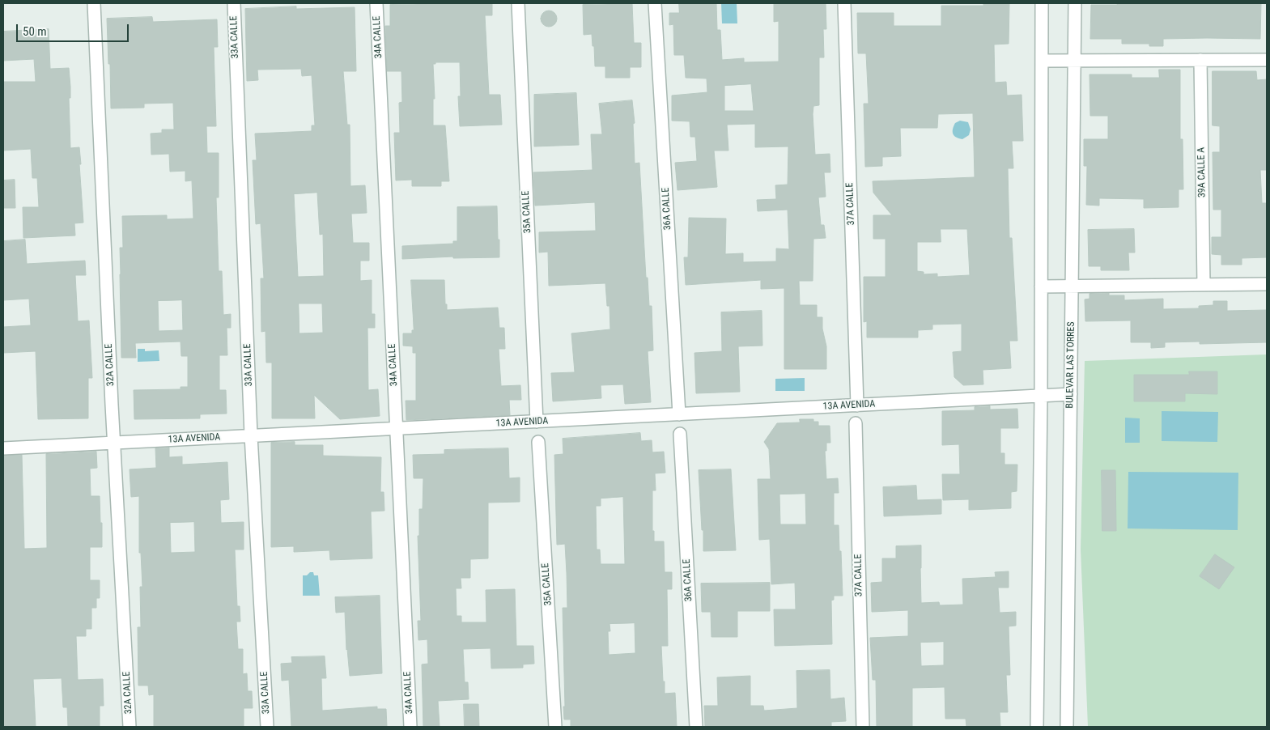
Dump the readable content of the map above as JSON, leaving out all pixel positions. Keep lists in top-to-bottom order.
{
  "streets": {
    "street": [
      "33A CALLE",
      "34A CALLE",
      "39A CALLE A",
      "37A CALLE",
      "36A CALLE",
      "35A CALLE",
      "32A CALLE",
      "BULEVAR LAS TORRES",
      "13A AVENIDA"
    ]
  },
  "crossings": [
    ["33A CALLE", "13A AVENIDA"],
    ["34A CALLE", "13A AVENIDA"],
    ["37A CALLE", "13A AVENIDA"],
    ["36A CALLE", "13A AVENIDA"],
    ["35A CALLE", "13A AVENIDA"],
    ["32A CALLE", "13A AVENIDA"],
    ["BULEVAR LAS TORRES", "13A AVENIDA"]
  ],
  "scale_bar": "50 m"
}
